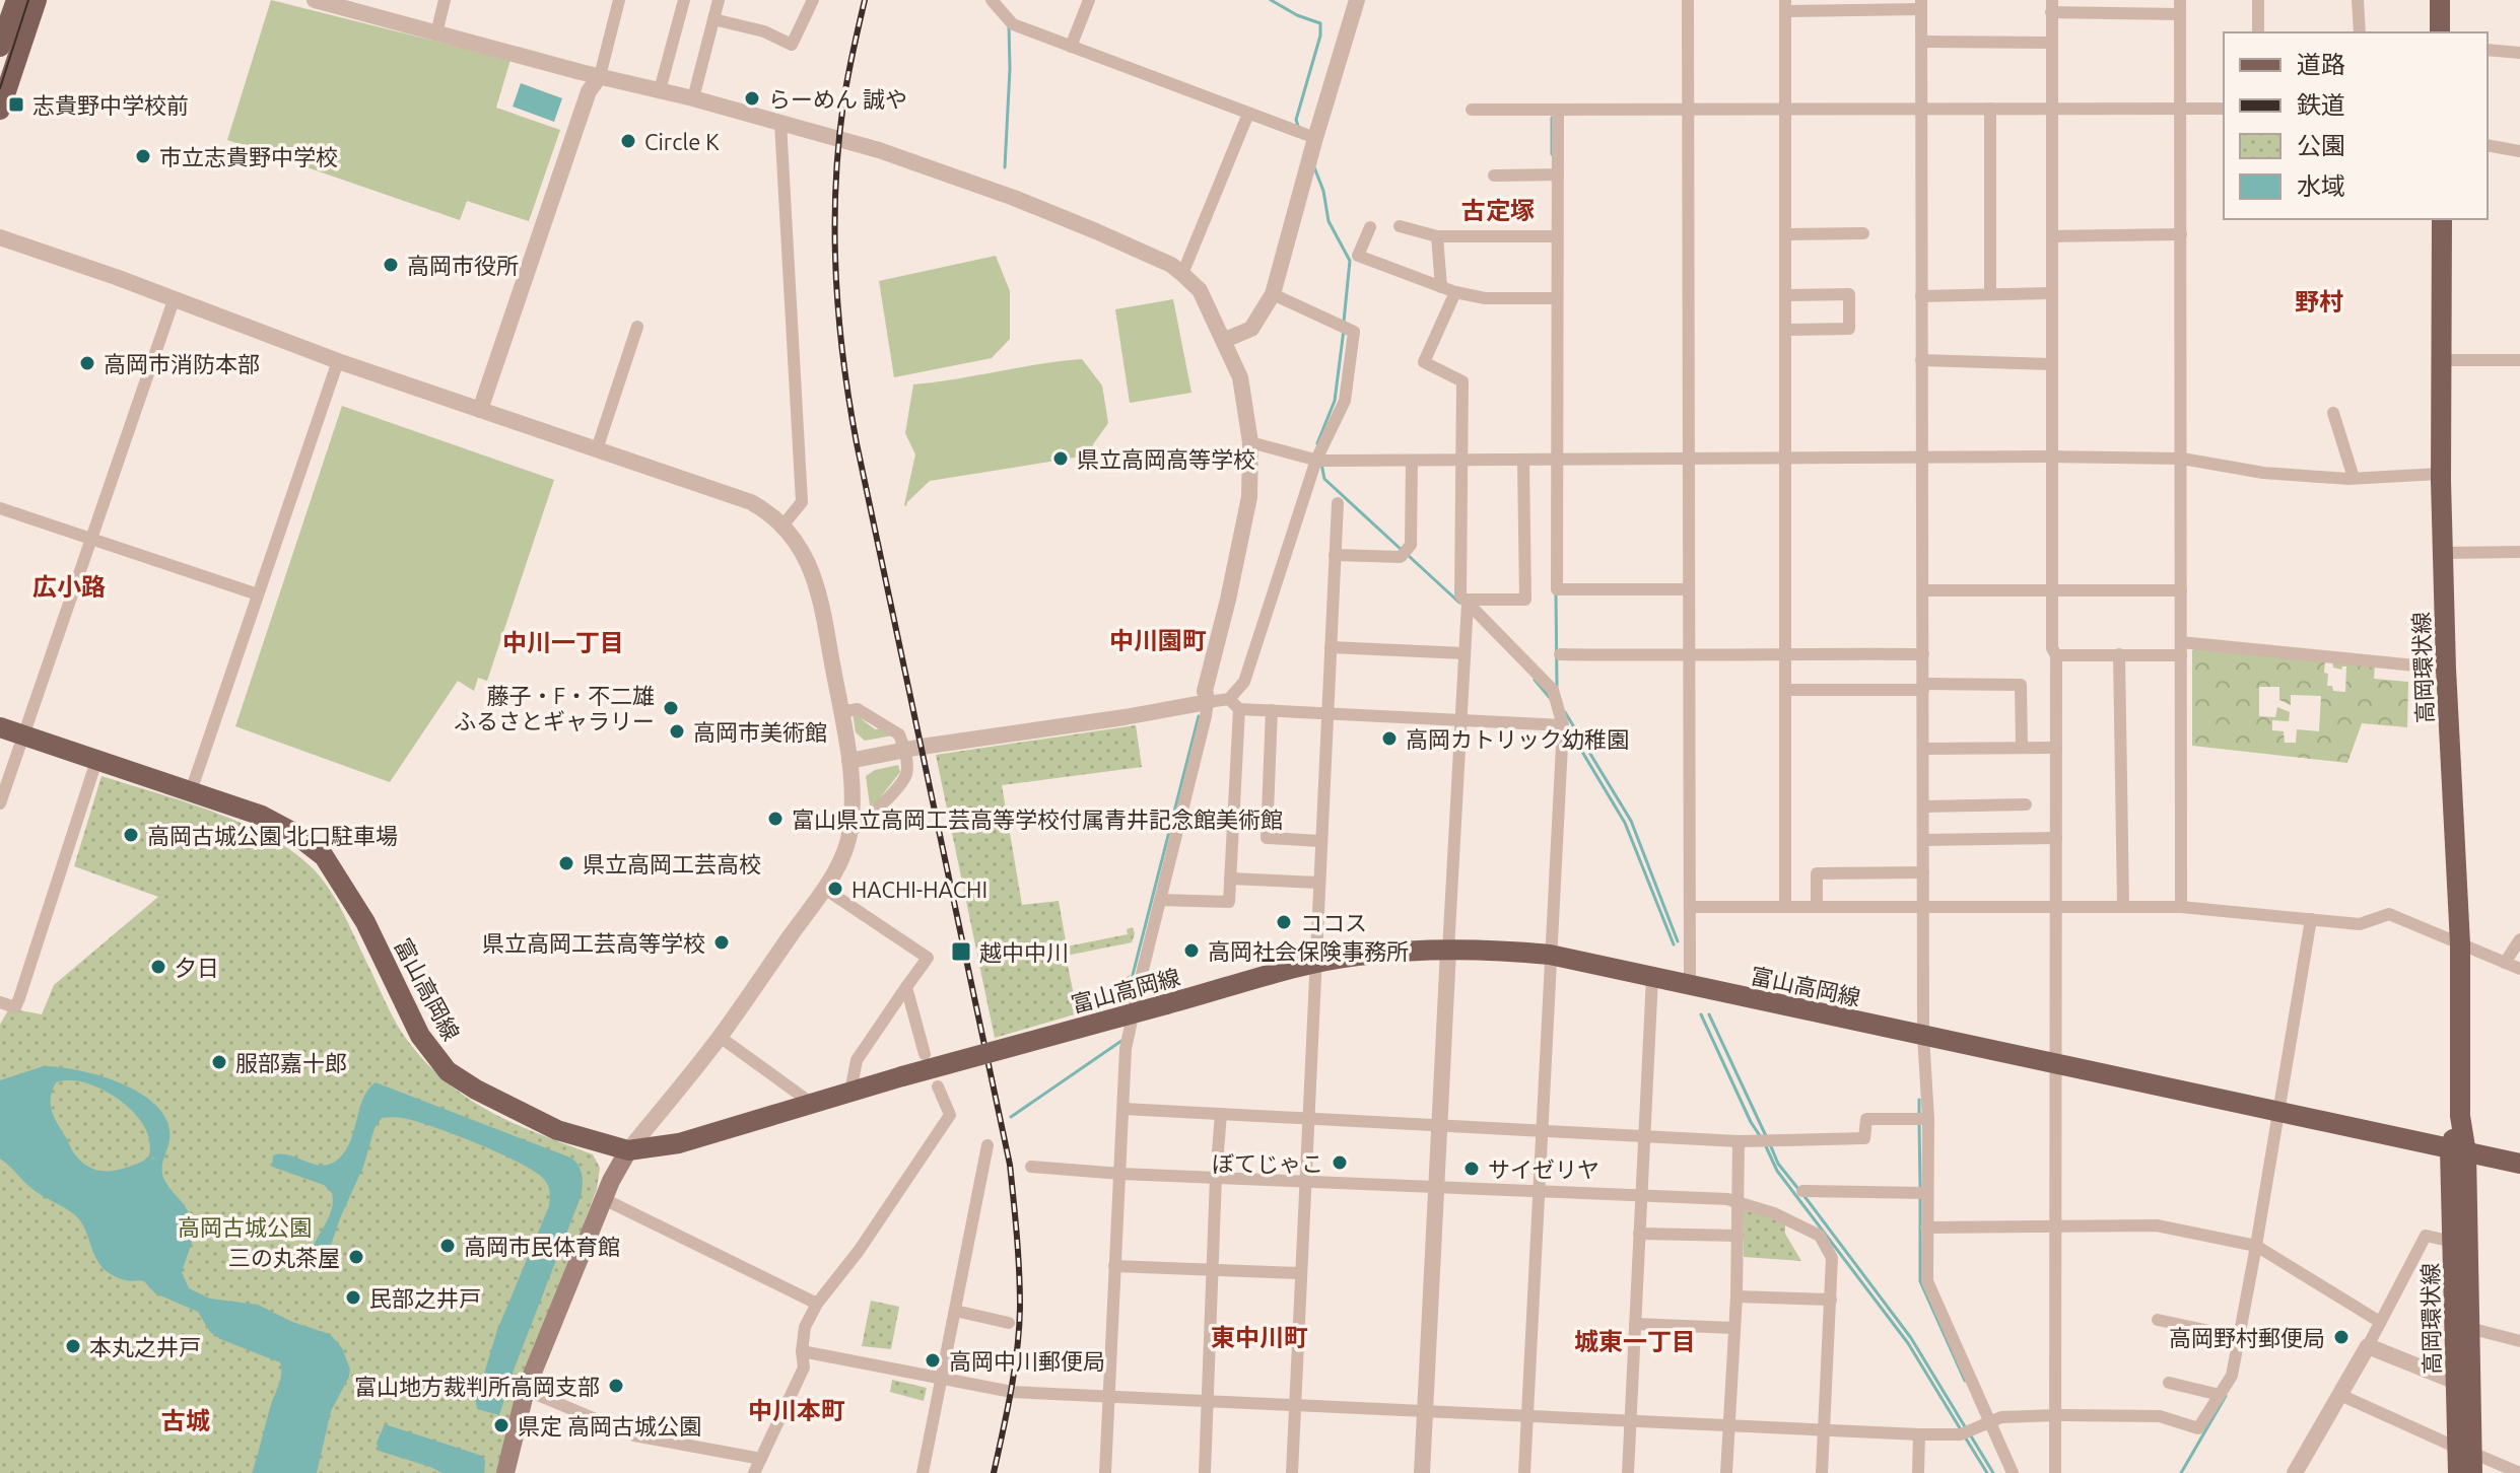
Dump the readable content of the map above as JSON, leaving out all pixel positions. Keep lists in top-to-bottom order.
{
  "streets": {
    "main road": ["高岡環状線", "富山高岡線"]
  },
  "crossings": [
    ["高岡環状線", "富山高岡線"]
  ],
  "districts": [
    "古定塚",
    "野村",
    "広小路",
    "中川園町",
    "中川一丁目",
    "東中川町",
    "城東一丁目",
    "中川本町",
    "古城"
  ],
  "parks": ["高岡古城公園"],
  "places": {
    "other": [
      "らーめん 誠や",
      "Circle K",
      "市立志貴野中学校",
      "高岡市役所",
      "高岡市消防本部",
      "県立高岡高等学校",
      "藤子・F・不二雄 ふるさとギャラリー",
      "高岡市美術館",
      "高岡カトリック幼稚園",
      "富山県立高岡工芸高等学校付属青井記念館美術館",
      "高岡古城公園 北口駐車場",
      "県立高岡工芸高校",
      "HACHI-HACHI",
      "ココス",
      "県立高岡工芸高等学校",
      "高岡社会保険事務所",
      "夕日",
      "服部嘉十郎",
      "ぼてじゃこ",
      "サイゼリヤ",
      "高岡市民体育館",
      "三の丸茶屋",
      "民部之井戸",
      "高岡野村郵便局",
      "本丸之井戸",
      "高岡中川郵便局",
      "富山地方裁判所高岡支部",
      "県定 高岡古城公園"
    ],
    "transit": ["志貴野中学校前", "越中中川"]
  },
  "legend": [
    "道路",
    "鉄道",
    "公園",
    "水域"
  ]
}
